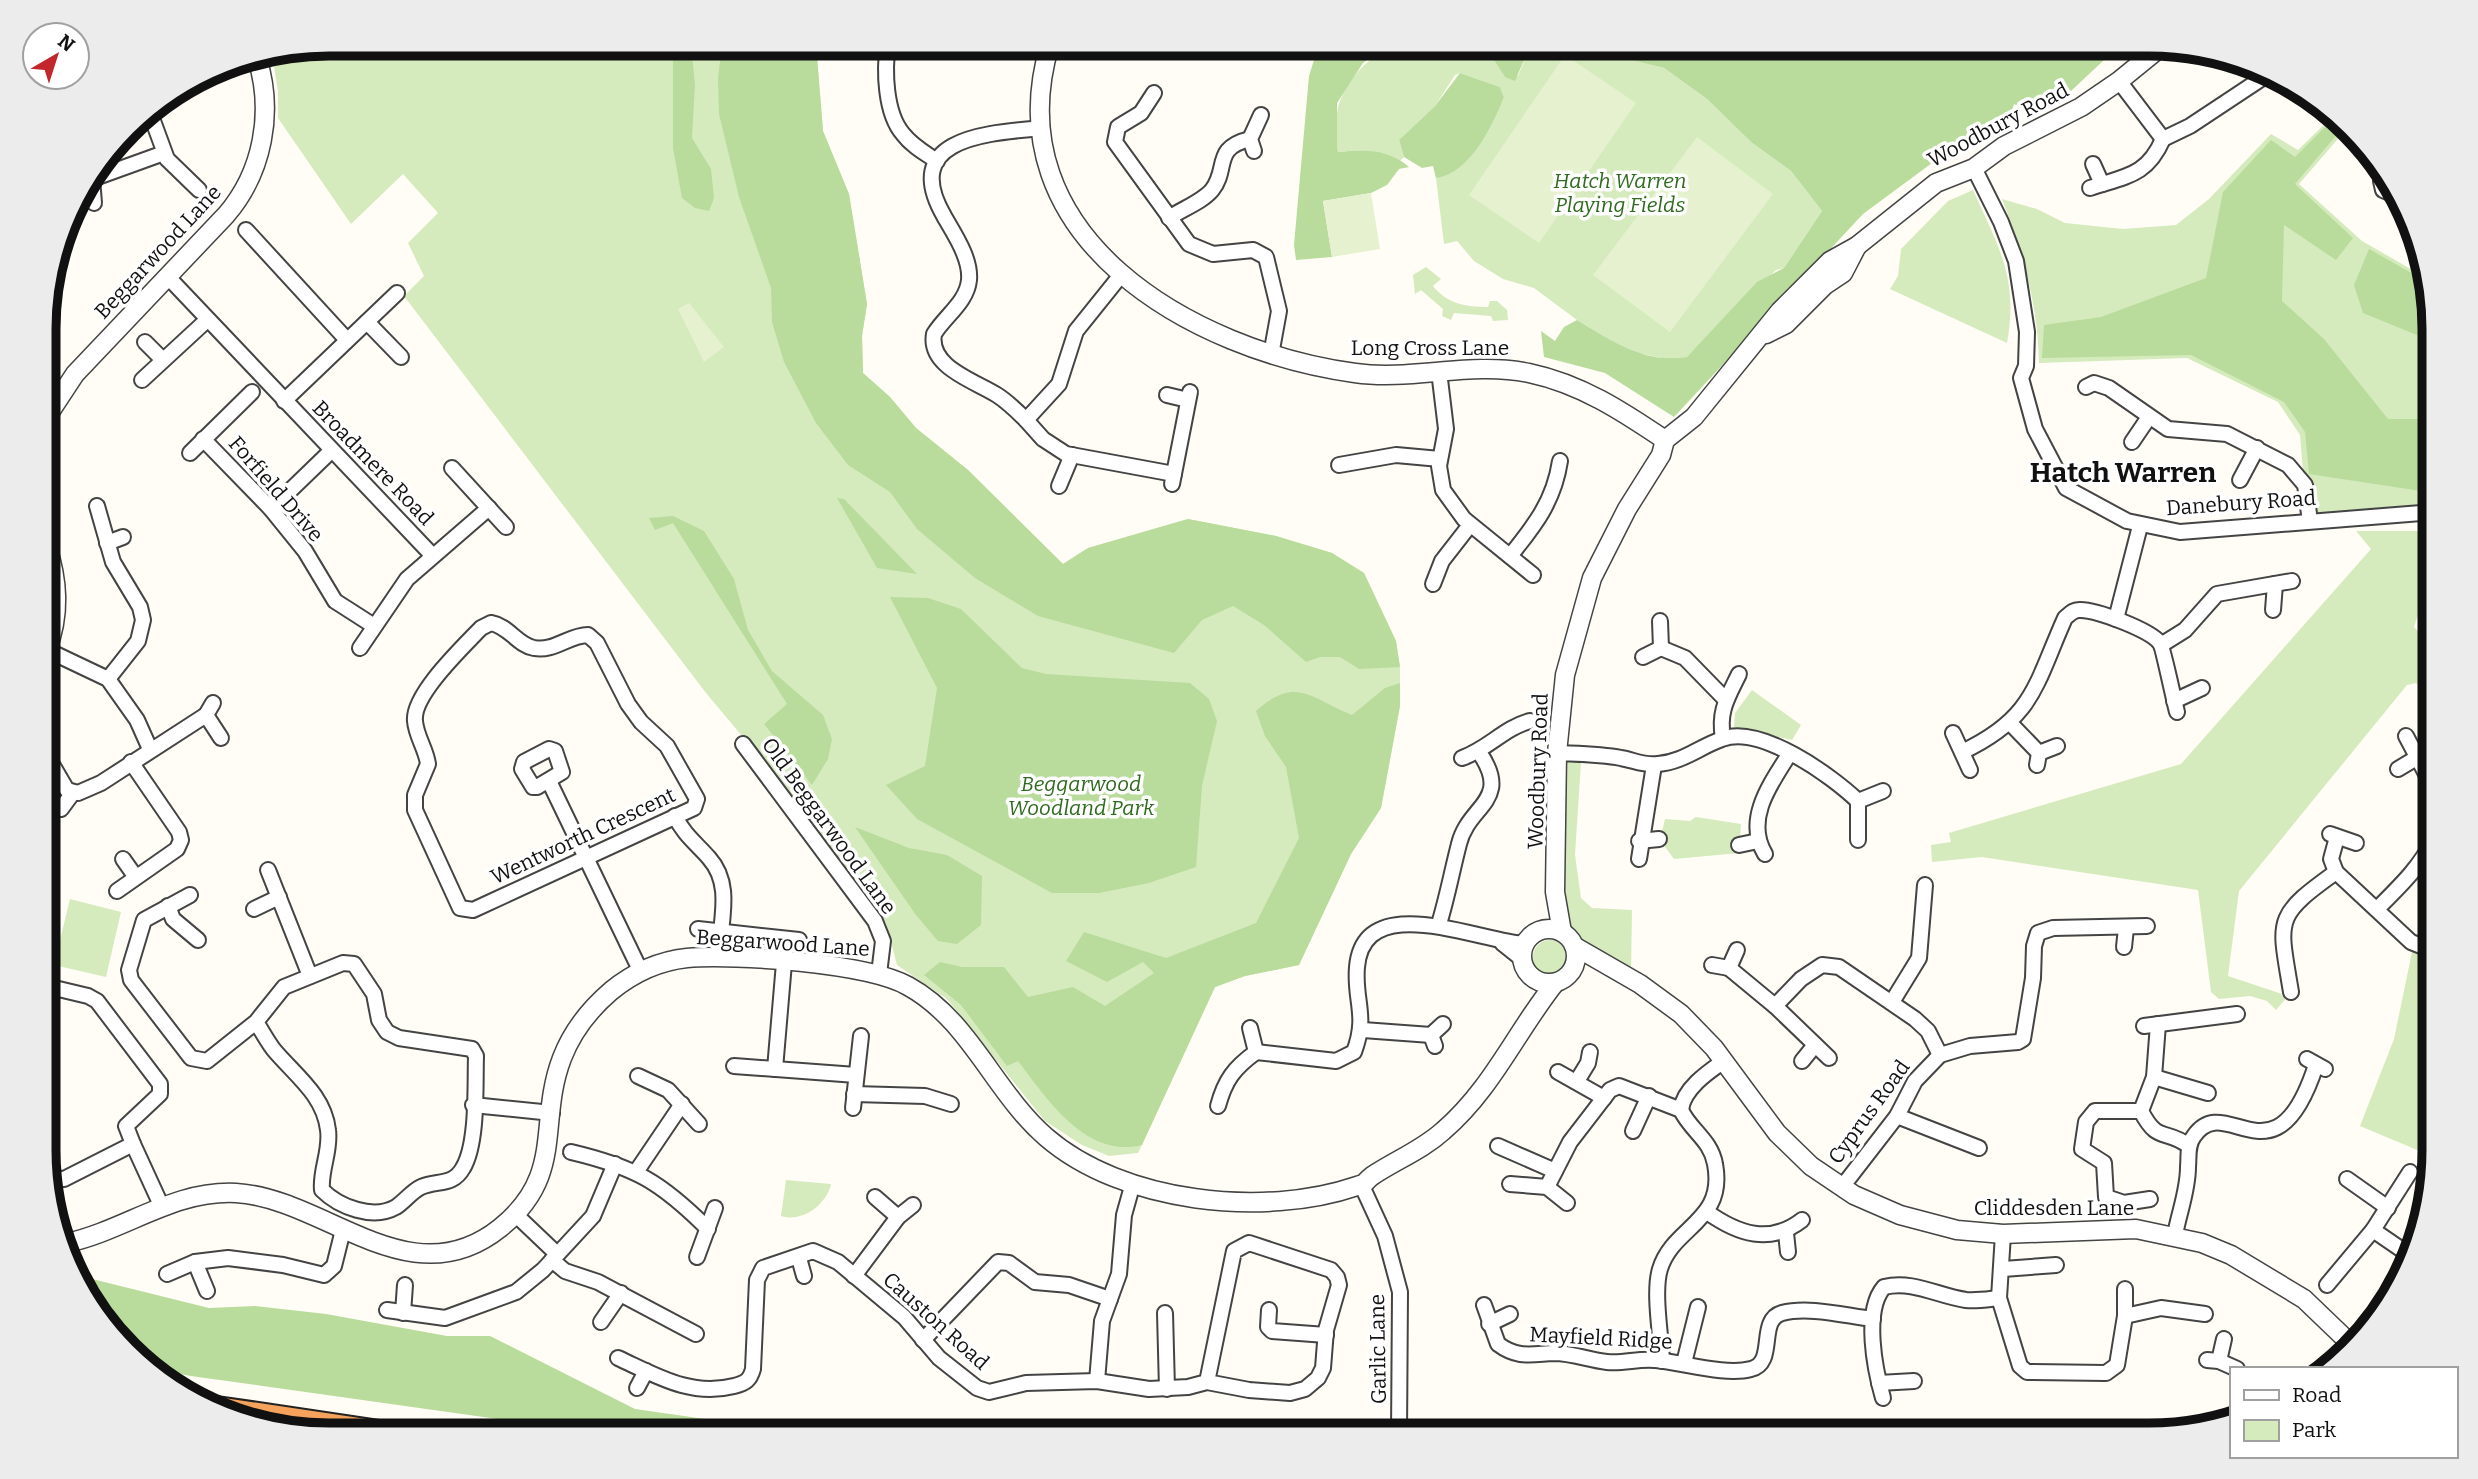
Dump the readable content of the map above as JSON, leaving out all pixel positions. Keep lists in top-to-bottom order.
{
  "streets": {
    "street": [
      "Woodbury Road",
      "Beggarwood Lane",
      "Long Cross Lane",
      "Broadmere Road",
      "Forfield Drive",
      "Danebury Road",
      "Old Beggarwood Lane",
      "Wentworth Crescent",
      "Cyprus Road",
      "Cliddesden Lane",
      "Causton Road",
      "Mayfield Ridge",
      "Garlic Lane"
    ]
  },
  "crossings": [
    ["Woodbury Road", "Beggarwood Lane"],
    ["Woodbury Road", "Long Cross Lane"],
    ["Woodbury Road", "Danebury Road"],
    ["Woodbury Road", "Cliddesden Lane"],
    ["Beggarwood Lane", "Broadmere Road"],
    ["Beggarwood Lane", "Old Beggarwood Lane"],
    ["Beggarwood Lane", "Cliddesden Lane"],
    ["Beggarwood Lane", "Garlic Lane"],
    ["Cyprus Road", "Cliddesden Lane"]
  ],
  "districts": ["Hatch Warren"],
  "parks": ["Hatch Warren Playing Fields", "Beggarwood Woodland Park"],
  "legend": ["Road", "Park"],
  "north": "top right"
}
